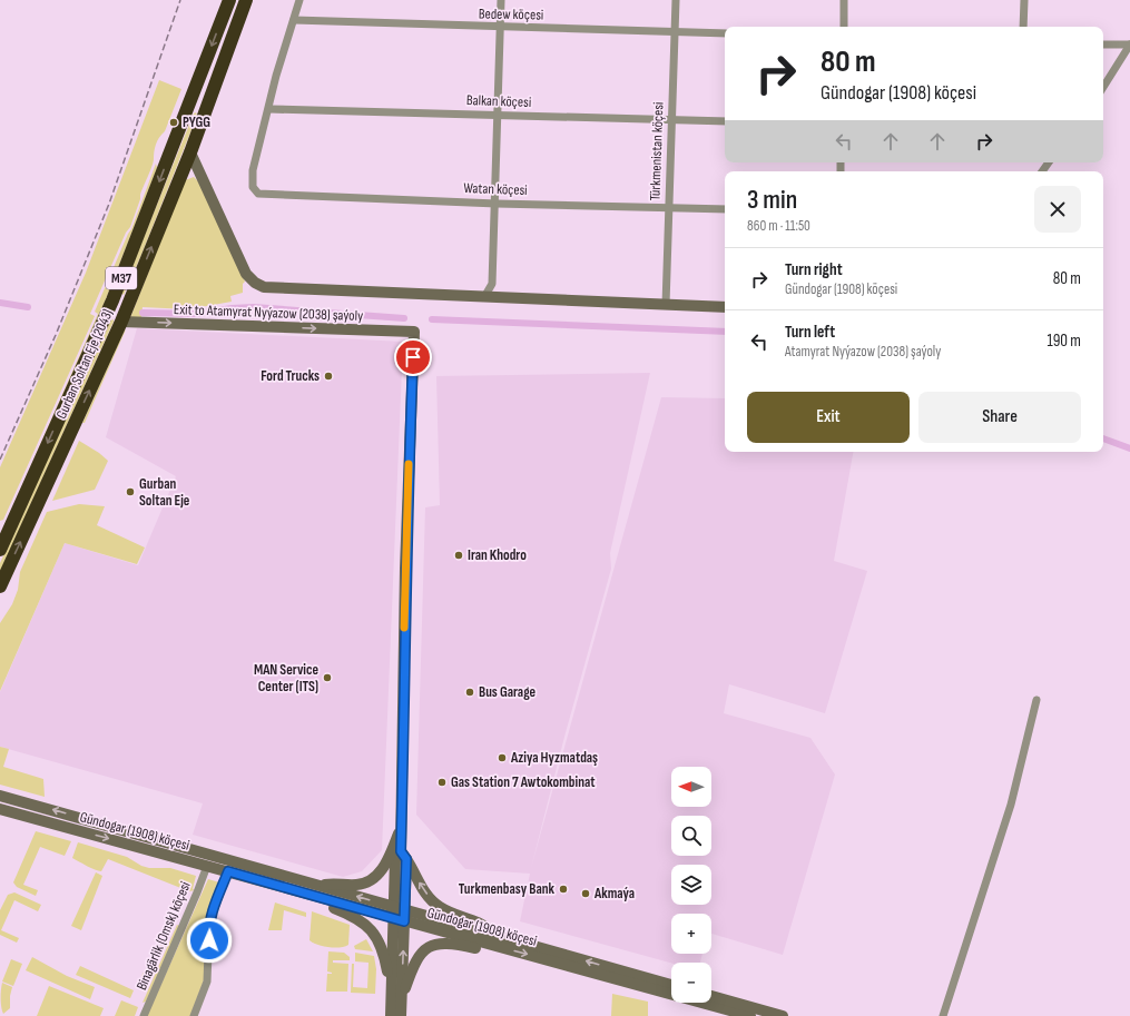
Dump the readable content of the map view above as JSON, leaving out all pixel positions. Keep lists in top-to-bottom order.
{
  "streets": {
    "highway": ["M37", "Gurban Soltan Eje (2043)"],
    "main road": ["Exit to Atamyrat Nyýazow (2038) şaýoly", "Gündogar (1908) köçesi"],
    "street": [
      "Bedew köçesi",
      "Balkan köçesi",
      "Türkmenistan köçesi",
      "Watan köçesi",
      "Binagärlik (Omsk) köçesi"
    ]
  },
  "crossings": [
    ["Bedew köçesi", "Türkmenistan köçesi"],
    ["Balkan köçesi", "Türkmenistan köçesi"],
    ["Balkan köçesi", "Watan köçesi"],
    ["Türkmenistan köçesi", "Watan köçesi"],
    ["Exit to Atamyrat Nyýazow (2038) şaýoly", "Gurban Soltan Eje (2043)"],
    ["Gündogar (1908) köçesi", "Binagärlik (Omsk) köçesi"]
  ],
  "places": [
    "PYGG",
    "Ford Trucks",
    "Gurban Soltan Eje",
    "Iran Khodro",
    "MAN Service Center (ITS)",
    "Bus Garage",
    "Aziya Hyzmatdaş",
    "Gas Station 7 Awtokombinat",
    "Turkmenbasy Bank",
    "Аkmaýa"
  ],
  "north": "left",
  "page": {
    "turn": ["80 m", "Gündogar (1908) köçesi"],
    "heading": ["3 min", "860 m · 11:50"],
    "list": [
      {
        "name": "Turn right",
        "note": "Gündogar (1908) köçesi",
        "value": "80 m"
      },
      {
        "name": "Turn left",
        "note": "Atamyrat Nyýazow (2038) şaýoly",
        "value": "190 m"
      }
    ],
    "buttons": ["Exit", "Share"],
    "map_buttons": ["+", "−"]
  }
}
